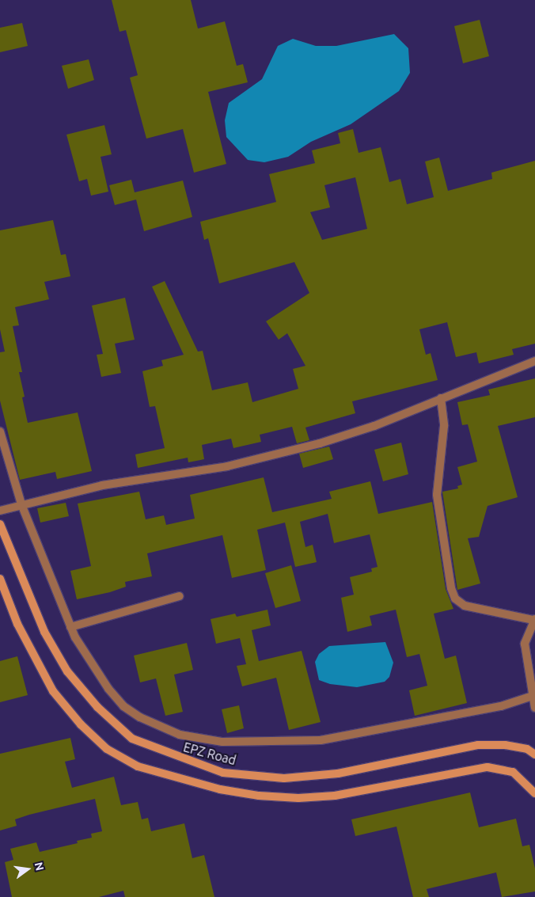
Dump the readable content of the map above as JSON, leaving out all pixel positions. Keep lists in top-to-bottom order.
{
  "streets": {
    "main road": ["EPZ Road"]
  },
  "north": "right"
}
